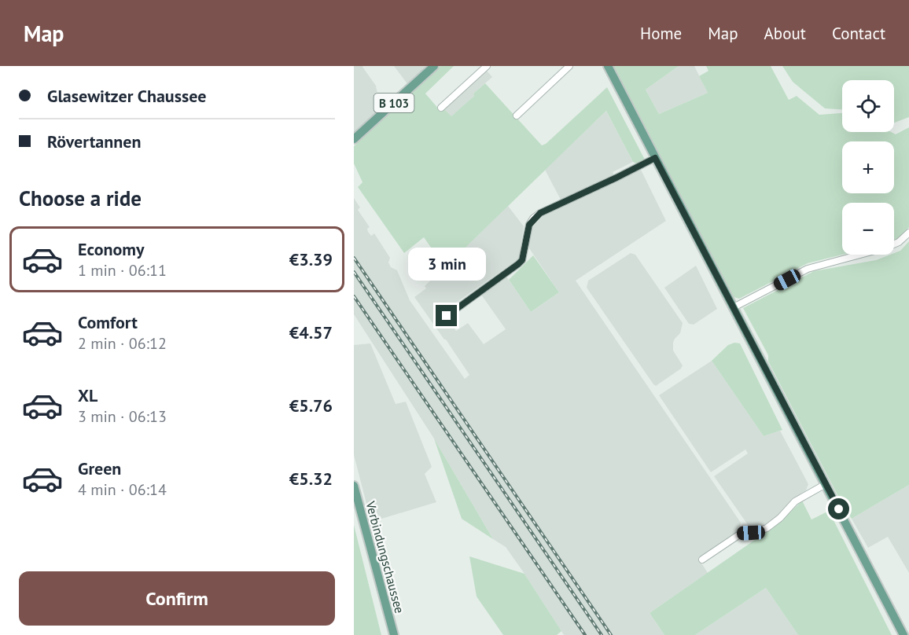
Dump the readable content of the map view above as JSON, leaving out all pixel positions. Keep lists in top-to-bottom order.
{
  "streets": {
    "main road": ["B 103", "Verbindungschaussee"]
  },
  "page": {
    "header": "Map",
    "nav": [
      "Home",
      "Map",
      "About",
      "Contact"
    ],
    "banner": ["Glasewitzer Chaussee", "Rövertannen"],
    "map_buttons": ["+", "−"],
    "heading": "Choose a ride",
    "list": [
      {
        "name": "Economy",
        "note": "1 min · 06:11",
        "value": "€3.39"
      },
      {
        "name": "Comfort",
        "note": "2 min · 06:12",
        "value": "€4.57"
      },
      {
        "name": "XL",
        "note": "3 min · 06:13",
        "value": "€5.76"
      },
      {
        "name": "Green",
        "note": "4 min · 06:14",
        "value": "€5.32"
      }
    ],
    "bubble": "3 min",
    "buttons": "Confirm"
  }
}
